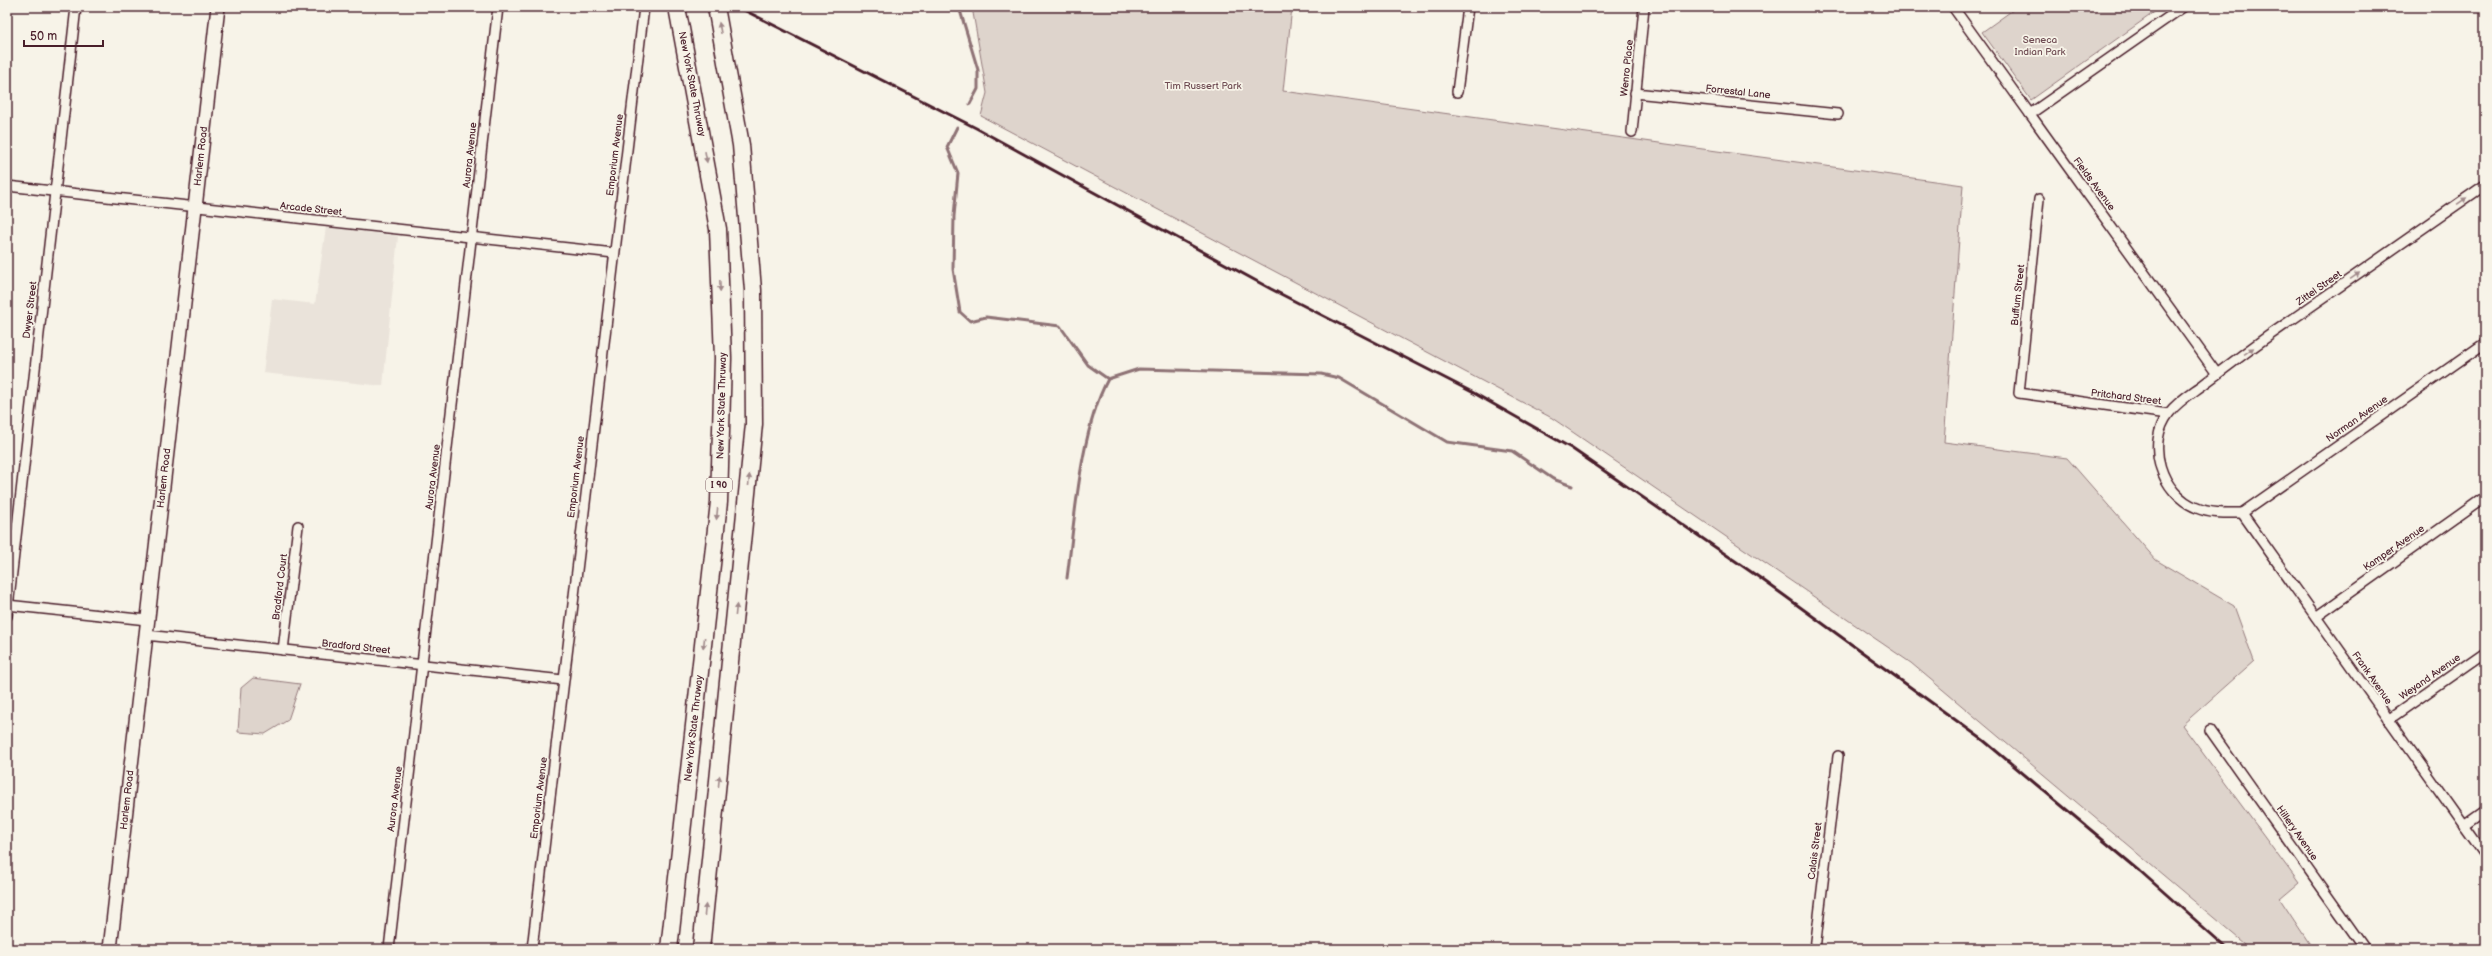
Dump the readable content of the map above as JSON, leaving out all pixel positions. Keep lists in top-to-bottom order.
{
  "streets": {
    "highway": ["New York State Thruway", "I 90"],
    "main road": ["Harlem Road"],
    "street": [
      "Wenro Place",
      "Forrestal Lane",
      "Aurora Avenue",
      "Emporium Avenue",
      "Fields Avenue",
      "Arcade Street",
      "Zittel Street",
      "Buffum Street",
      "Dwyer Street",
      "Pritchard Street",
      "Norman Avenue",
      "Kamper Avenue",
      "Bradford Court",
      "Bradford Street",
      "Weyand Avenue",
      "Frank Avenue",
      "Hillery Avenue",
      "Calais Street"
    ]
  },
  "crossings": [
    ["Wenro Place", "Forrestal Lane"],
    ["Aurora Avenue", "Arcade Street"],
    ["Aurora Avenue", "Bradford Street"],
    ["Emporium Avenue", "Arcade Street"],
    ["Emporium Avenue", "Bradford Street"],
    ["Harlem Road", "Arcade Street"],
    ["Harlem Road", "Bradford Street"],
    ["Fields Avenue", "Zittel Street"],
    ["Arcade Street", "Dwyer Street"],
    ["Zittel Street", "Pritchard Street"],
    ["Buffum Street", "Pritchard Street"],
    ["Pritchard Street", "Norman Avenue"],
    ["Pritchard Street", "Frank Avenue"],
    ["Norman Avenue", "Frank Avenue"],
    ["Kamper Avenue", "Frank Avenue"],
    ["Bradford Court", "Bradford Street"],
    ["Weyand Avenue", "Frank Avenue"]
  ],
  "one_way": ["Zittel Street"],
  "parks": ["Seneca Indian Park", "Tim Russert Park"],
  "scale_bar": "50 m"
}
